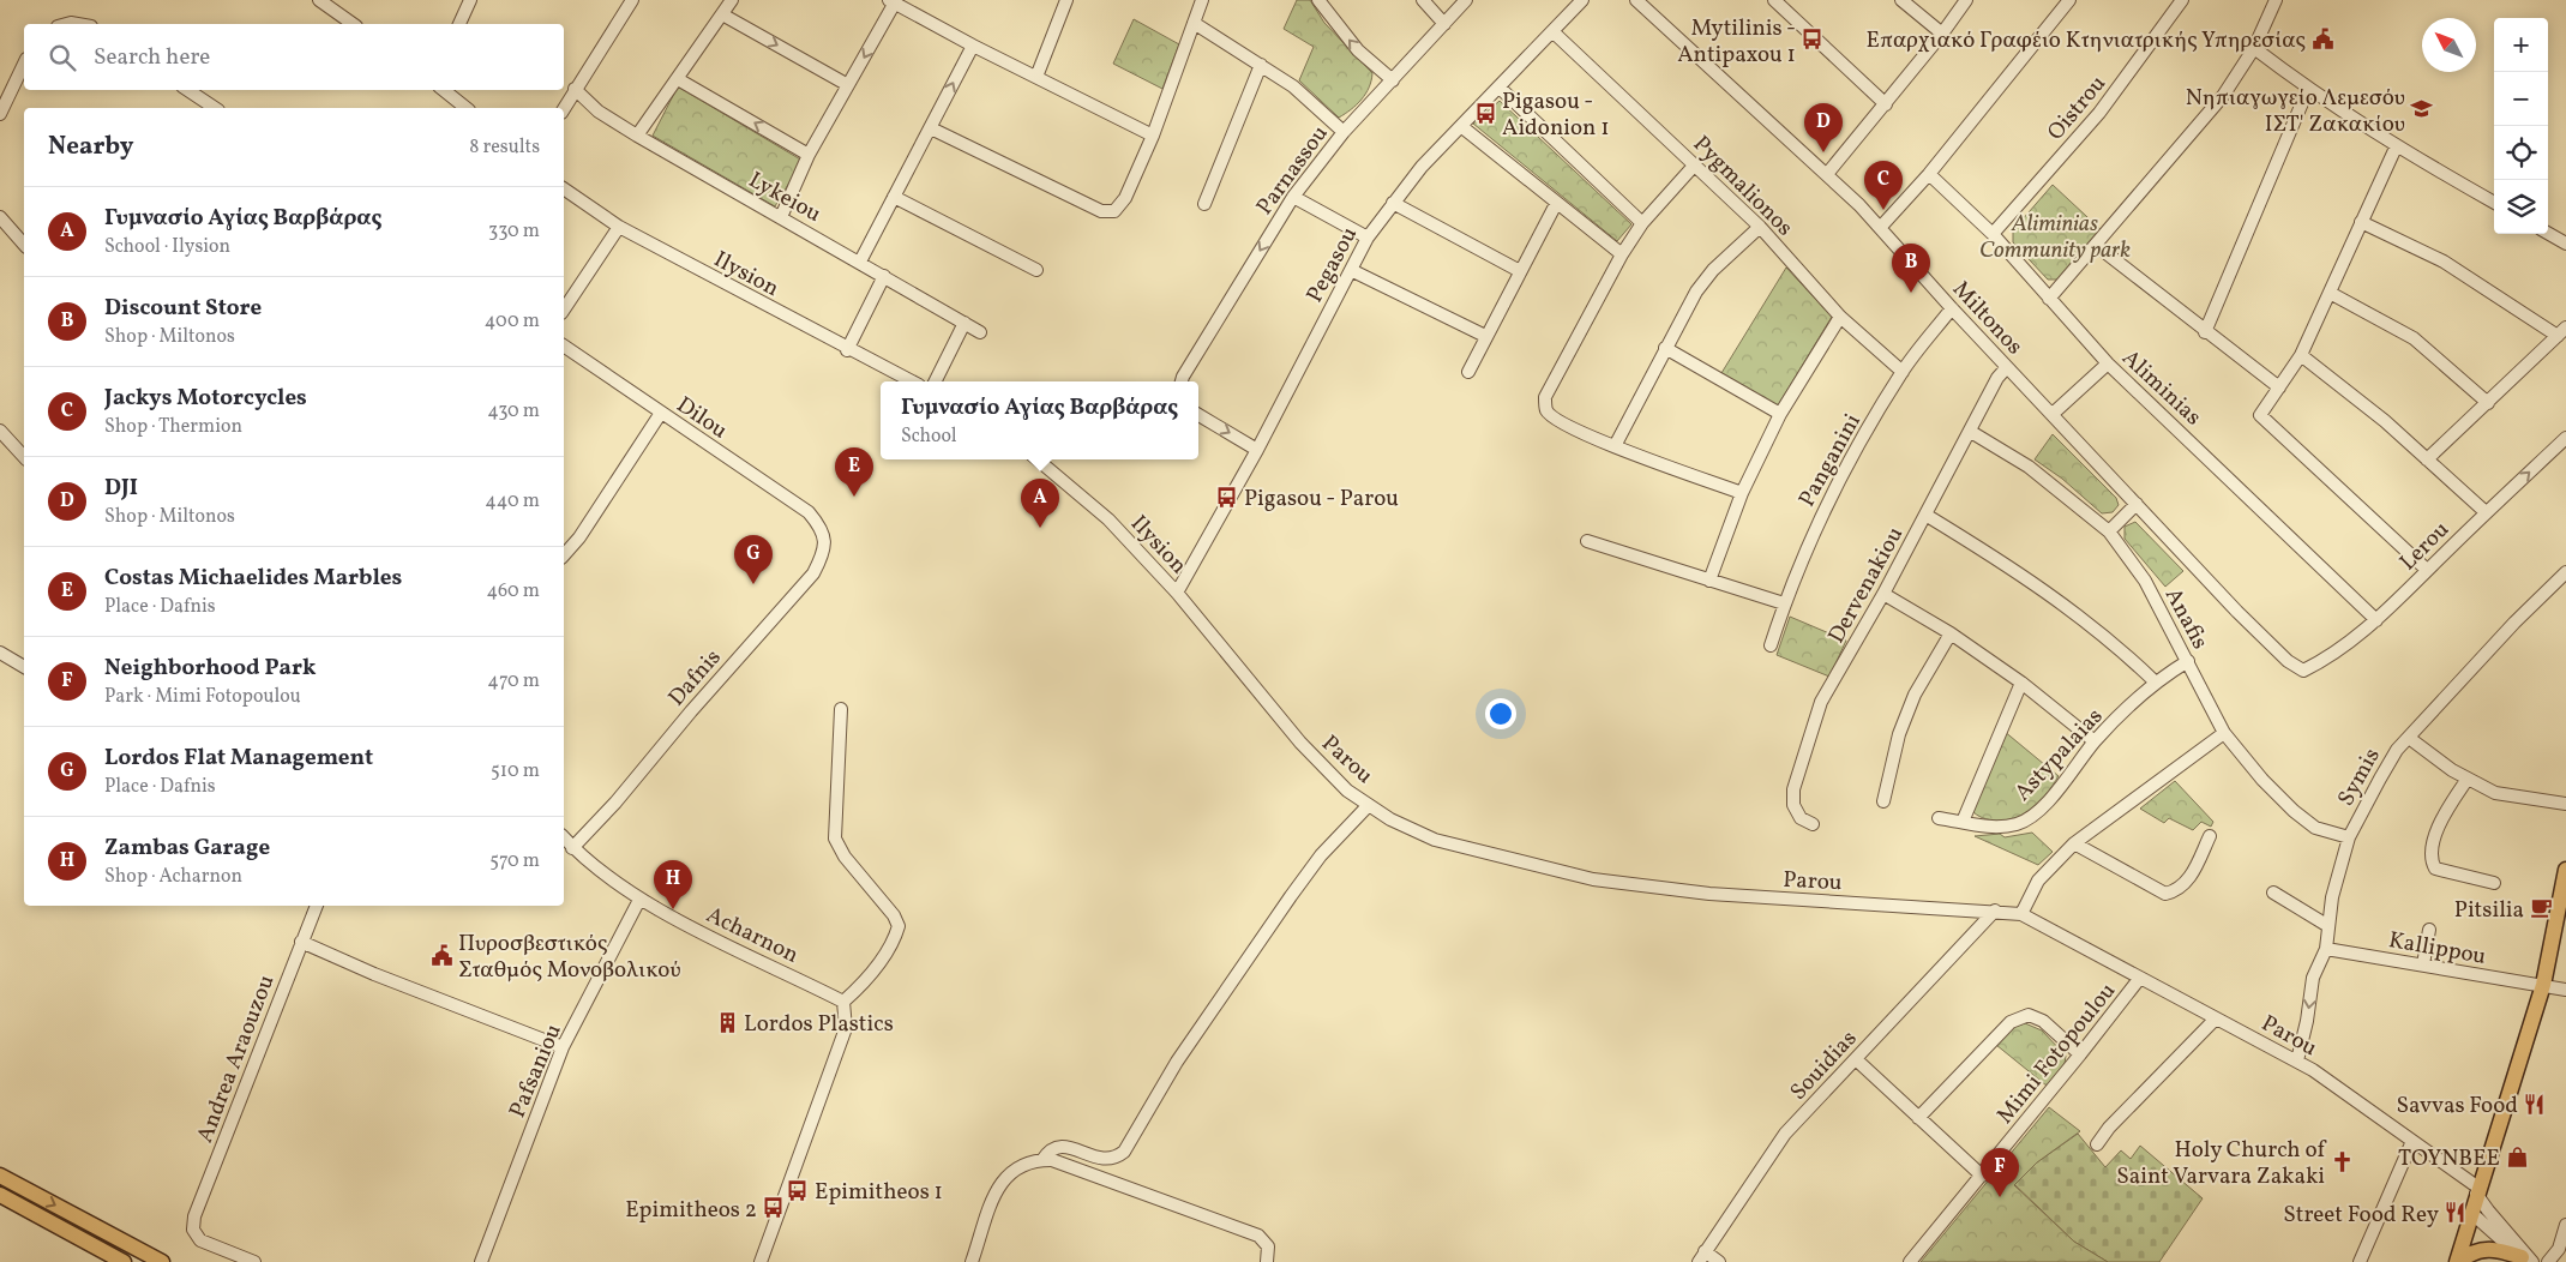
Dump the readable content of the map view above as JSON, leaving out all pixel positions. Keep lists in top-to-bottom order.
{
  "streets": {
    "street": [
      "Oistrou",
      "Parnassou",
      "Pygmalionos",
      "Lykeiou",
      "Pegasou",
      "Ilysion",
      "Miltonos",
      "Aliminias",
      "Dilou",
      "Panganini",
      "Lerou",
      "Dervenakiou",
      "Anafis",
      "Dafnis",
      "Astypalaias",
      "Parou",
      "Symis",
      "Acharnon",
      "Kallippou",
      "Mimi Fotopoulou",
      "Andrea Araouzou",
      "Souidias",
      "Pafsaniou"
    ]
  },
  "crossings": [
    ["Oistrou", "Aliminias"],
    ["Pygmalionos", "Pegasou"],
    ["Pygmalionos", "Panganini"],
    ["Pegasou", "Ilysion"],
    ["Pegasou", "Parou"],
    ["Ilysion", "Parou"],
    ["Miltonos", "Panganini"],
    ["Miltonos", "Lerou"],
    ["Miltonos", "Dervenakiou"],
    ["Aliminias", "Lerou"],
    ["Dilou", "Dafnis"],
    ["Dervenakiou", "Anafis"],
    ["Anafis", "Astypalaias"],
    ["Anafis", "Symis"],
    ["Dafnis", "Acharnon"],
    ["Parou", "Symis"],
    ["Parou", "Mimi Fotopoulou"],
    ["Parou", "Souidias"],
    ["Symis", "Kallippou"],
    ["Acharnon", "Pafsaniou"]
  ],
  "one_way": ["Parnassou"],
  "parks": ["Aliminias Community park"],
  "places": {
    "public building": ["Επαρχιακό Γραφέιο Κτηνιατρικής Υπηρεσίας", "Πυροσβεστικός Σταθμός Μονοβολικού"],
    "bus stop": [
      "Mytilinis - Antipaxou 1",
      "Pigasou - Aidonion 1",
      "Pigasou - Parou",
      "Epimitheos 1",
      "Epimitheos 2"
    ],
    "school or university": ["Νηπιαγωγείο Λεμεσόυ ΙΣΤ' Ζακακίου"],
    "cafe": ["Pitsilia"],
    "building": ["Lordos Plastics"],
    "restaurant": ["Savvas Food", "Street Food Rey"],
    "shop": ["TOYNBEE"],
    "church": ["Holy Church of Saint Varvara Zakaki"]
  },
  "north": "top left",
  "page": {
    "map_buttons": ["+", "−"],
    "search": "Search here",
    "pins": [
      "D",
      "C",
      "B",
      "E",
      "A",
      "G",
      "H",
      "F"
    ],
    "heading": ["Nearby", "8 results"],
    "list": [
      {
        "mark": "A",
        "name": "Γυμνασίο Αγίας Βαρβάρας",
        "note": "School · Ilysion",
        "value": "330 m"
      },
      {
        "mark": "B",
        "name": "Discount Store",
        "note": "Shop · Miltonos",
        "value": "400 m"
      },
      {
        "mark": "C",
        "name": "Jackys Motorcycles",
        "note": "Shop · Thermion",
        "value": "430 m"
      },
      {
        "mark": "D",
        "name": "DJI",
        "note": "Shop · Miltonos",
        "value": "440 m"
      },
      {
        "mark": "E",
        "name": "Costas Michaelides Marbles",
        "note": "Place · Dafnis",
        "value": "460 m"
      },
      {
        "mark": "F",
        "name": "Neighborhood Park",
        "note": "Park · Mimi Fotopoulou",
        "value": "470 m"
      },
      {
        "mark": "G",
        "name": "Lordos Flat Management",
        "note": "Place · Dafnis",
        "value": "510 m"
      },
      {
        "mark": "H",
        "name": "Zambas Garage",
        "note": "Shop · Acharnon",
        "value": "570 m"
      }
    ],
    "popup": ["Γυμνασίο Αγίας Βαρβάρας", "School"]
  }
}
